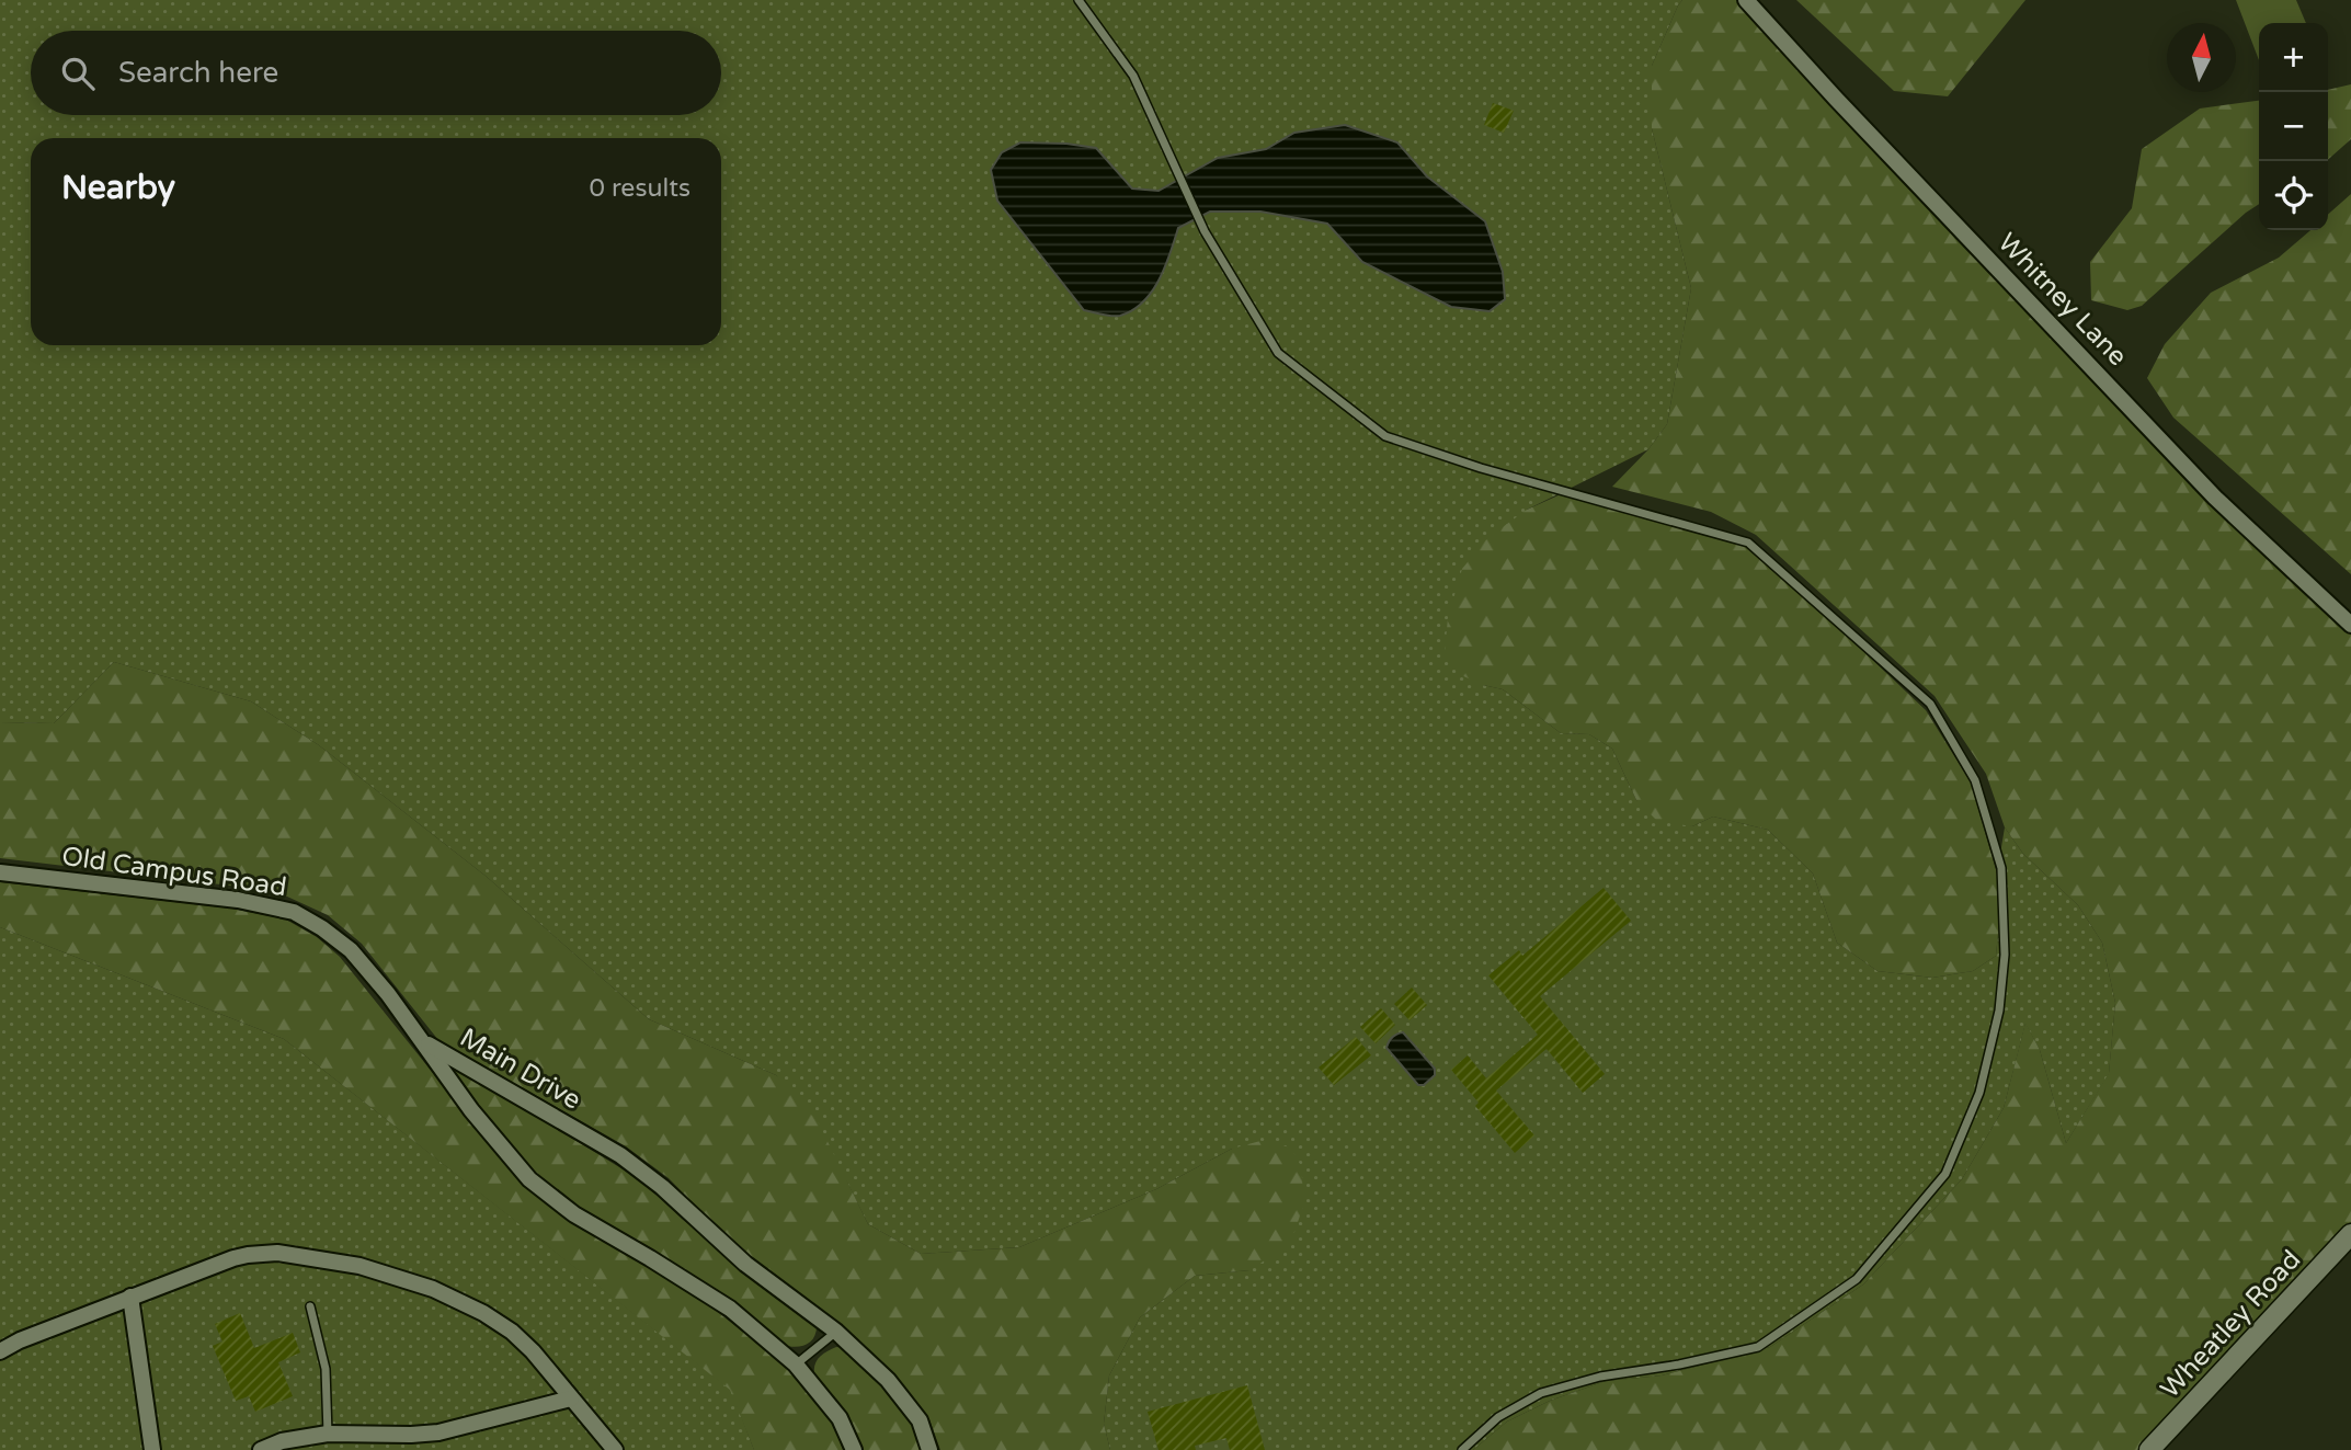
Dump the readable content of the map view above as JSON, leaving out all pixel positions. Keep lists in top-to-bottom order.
{
  "streets": {
    "main road": ["Wheatley Road"],
    "street": ["Whitney Lane", "Old Campus Road", "Main Drive"]
  },
  "crossings": [
    ["Old Campus Road", "Main Drive"]
  ],
  "north": "top",
  "page": {
    "map_buttons": ["+", "−"],
    "search": "Search here",
    "heading": ["Nearby", "0 results"]
  }
}
